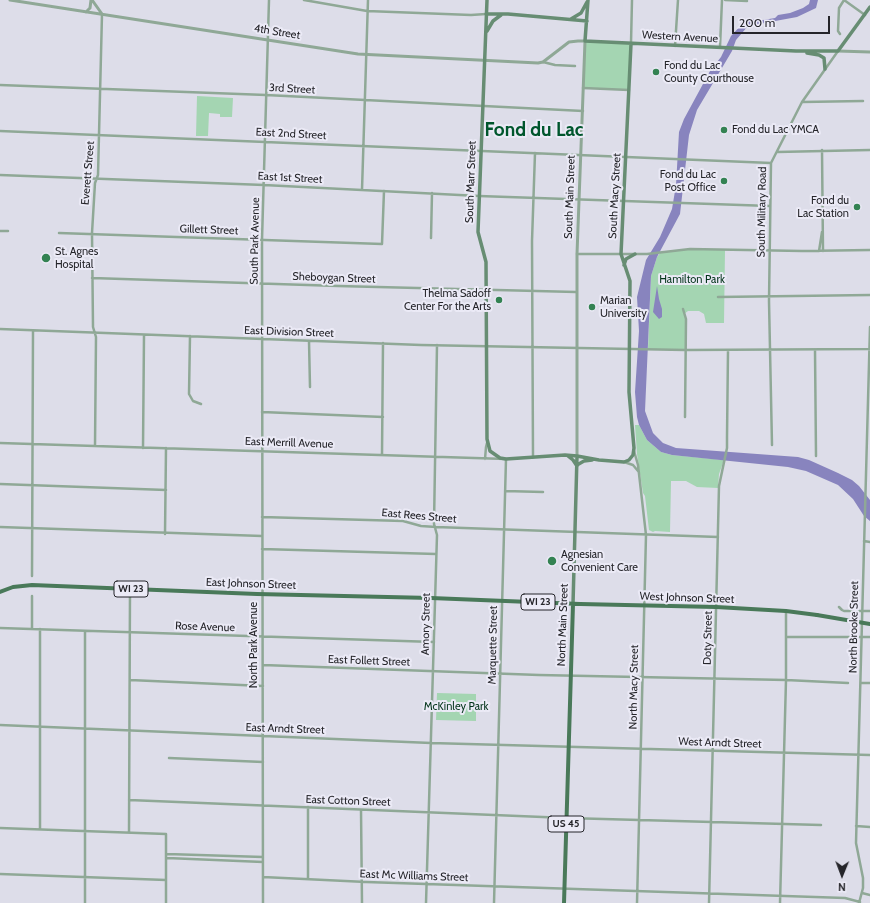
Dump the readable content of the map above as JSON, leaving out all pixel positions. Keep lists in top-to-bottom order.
{
  "streets": {
    "main road": [
      "Western Avenue",
      "South Marr Street",
      "South Macy Street",
      "South Main Street",
      "South Military Road",
      "East Merrill Avenue",
      "East Johnson Street",
      "WI 23",
      "West Johnson Street",
      "North Main Street",
      "North Macy Street",
      "US 45"
    ],
    "street": [
      "4th Street",
      "3rd Street",
      "East 2nd Street",
      "Everett Street",
      "East 1st Street",
      "Gillett Street",
      "South Park Avenue",
      "Sheboygan Street",
      "East Division Street",
      "East Rees Street",
      "Amory Street",
      "Rose Avenue",
      "North Brooke Street",
      "Doty Street",
      "North Park Avenue",
      "Marquette Street",
      "East Follett Street",
      "East Arndt Street",
      "West Arndt Street",
      "East Cotton Street",
      "East Mc Williams Street"
    ]
  },
  "crossings": [
    ["4th Street", "Everett Street"],
    ["4th Street", "South Marr Street"],
    ["4th Street", "South Park Avenue"],
    ["Western Avenue", "South Macy Street"],
    ["Western Avenue", "South Main Street"],
    ["Western Avenue", "South Military Road"],
    ["3rd Street", "Everett Street"],
    ["3rd Street", "South Marr Street"],
    ["3rd Street", "South Main Street"],
    ["3rd Street", "South Park Avenue"],
    ["East 2nd Street", "Everett Street"],
    ["East 2nd Street", "South Marr Street"],
    ["East 2nd Street", "South Macy Street"],
    ["East 2nd Street", "South Main Street"],
    ["East 2nd Street", "South Military Road"],
    ["East 2nd Street", "South Park Avenue"],
    ["Everett Street", "East 1st Street"],
    ["Everett Street", "Gillett Street"],
    ["Everett Street", "Sheboygan Street"],
    ["Everett Street", "East Division Street"],
    ["Everett Street", "East Merrill Avenue"],
    ["East 1st Street", "South Marr Street"],
    ["East 1st Street", "South Macy Street"],
    ["East 1st Street", "South Main Street"],
    ["East 1st Street", "South Military Road"],
    ["East 1st Street", "Gillett Street"],
    ["East 1st Street", "South Park Avenue"],
    ["South Marr Street", "Sheboygan Street"],
    ["South Marr Street", "East Division Street"],
    ["South Marr Street", "East Merrill Avenue"],
    ["South Macy Street", "East Division Street"],
    ["South Macy Street", "North Macy Street"],
    ["South Main Street", "Sheboygan Street"],
    ["South Main Street", "East Division Street"],
    ["South Main Street", "North Main Street"],
    ["South Military Road", "East Division Street"],
    ["Gillett Street", "South Park Avenue"],
    ["South Park Avenue", "Sheboygan Street"],
    ["South Park Avenue", "East Division Street"],
    ["South Park Avenue", "North Park Avenue"],
    ["East Division Street", "Amory Street"],
    ["East Division Street", "North Main Street"],
    ["East Division Street", "North Brooke Street"],
    ["East Division Street", "Doty Street"],
    ["East Division Street", "North Park Avenue"],
    ["East Division Street", "North Macy Street"],
    ["East Merrill Avenue", "Amory Street"],
    ["East Merrill Avenue", "North Main Street"],
    ["East Merrill Avenue", "North Park Avenue"],
    ["East Merrill Avenue", "Marquette Street"],
    ["East Rees Street", "Amory Street"],
    ["East Rees Street", "North Main Street"],
    ["East Rees Street", "Doty Street"],
    ["East Rees Street", "North Park Avenue"],
    ["East Rees Street", "Marquette Street"],
    ["East Rees Street", "North Macy Street"],
    ["East Johnson Street", "West Johnson Street"],
    ["East Johnson Street", "Amory Street"],
    ["East Johnson Street", "North Park Avenue"],
    ["East Johnson Street", "Marquette Street"],
    ["West Johnson Street", "North Main Street"],
    ["West Johnson Street", "Doty Street"],
    ["West Johnson Street", "Marquette Street"],
    ["West Johnson Street", "North Macy Street"],
    ["Amory Street", "Rose Avenue"],
    ["Amory Street", "East Follett Street"],
    ["Amory Street", "East Arndt Street"],
    ["Amory Street", "East Cotton Street"],
    ["Amory Street", "East Mc Williams Street"],
    ["North Main Street", "East Follett Street"],
    ["North Main Street", "East Arndt Street"],
    ["North Main Street", "West Arndt Street"],
    ["North Main Street", "East Cotton Street"],
    ["North Main Street", "East Mc Williams Street"],
    ["Rose Avenue", "North Park Avenue"],
    ["North Brooke Street", "West Arndt Street"],
    ["North Brooke Street", "East Mc Williams Street"],
    ["Doty Street", "East Follett Street"],
    ["Doty Street", "West Arndt Street"],
    ["Doty Street", "East Cotton Street"],
    ["Doty Street", "East Mc Williams Street"],
    ["North Park Avenue", "East Follett Street"],
    ["North Park Avenue", "East Arndt Street"],
    ["North Park Avenue", "East Cotton Street"],
    ["North Park Avenue", "East Mc Williams Street"],
    ["Marquette Street", "East Follett Street"],
    ["Marquette Street", "East Arndt Street"],
    ["Marquette Street", "East Cotton Street"],
    ["Marquette Street", "East Mc Williams Street"],
    ["East Follett Street", "North Macy Street"],
    ["North Macy Street", "West Arndt Street"],
    ["North Macy Street", "East Cotton Street"],
    ["North Macy Street", "East Mc Williams Street"],
    ["East Arndt Street", "West Arndt Street"]
  ],
  "districts": ["Fond du Lac"],
  "parks": ["Hamilton Park", "McKinley Park"],
  "places": [
    "Fond du Lac County Courthouse",
    "Fond du Lac YMCA",
    "Fond du Lac Post Office",
    "Fond du Lac Station",
    "St. Agnes Hospital",
    "Thelma Sadoff Center For the Arts",
    "Marian University",
    "Agnesian Convenient Care"
  ],
  "scale_bar": "200 m",
  "north": "bottom"
}
